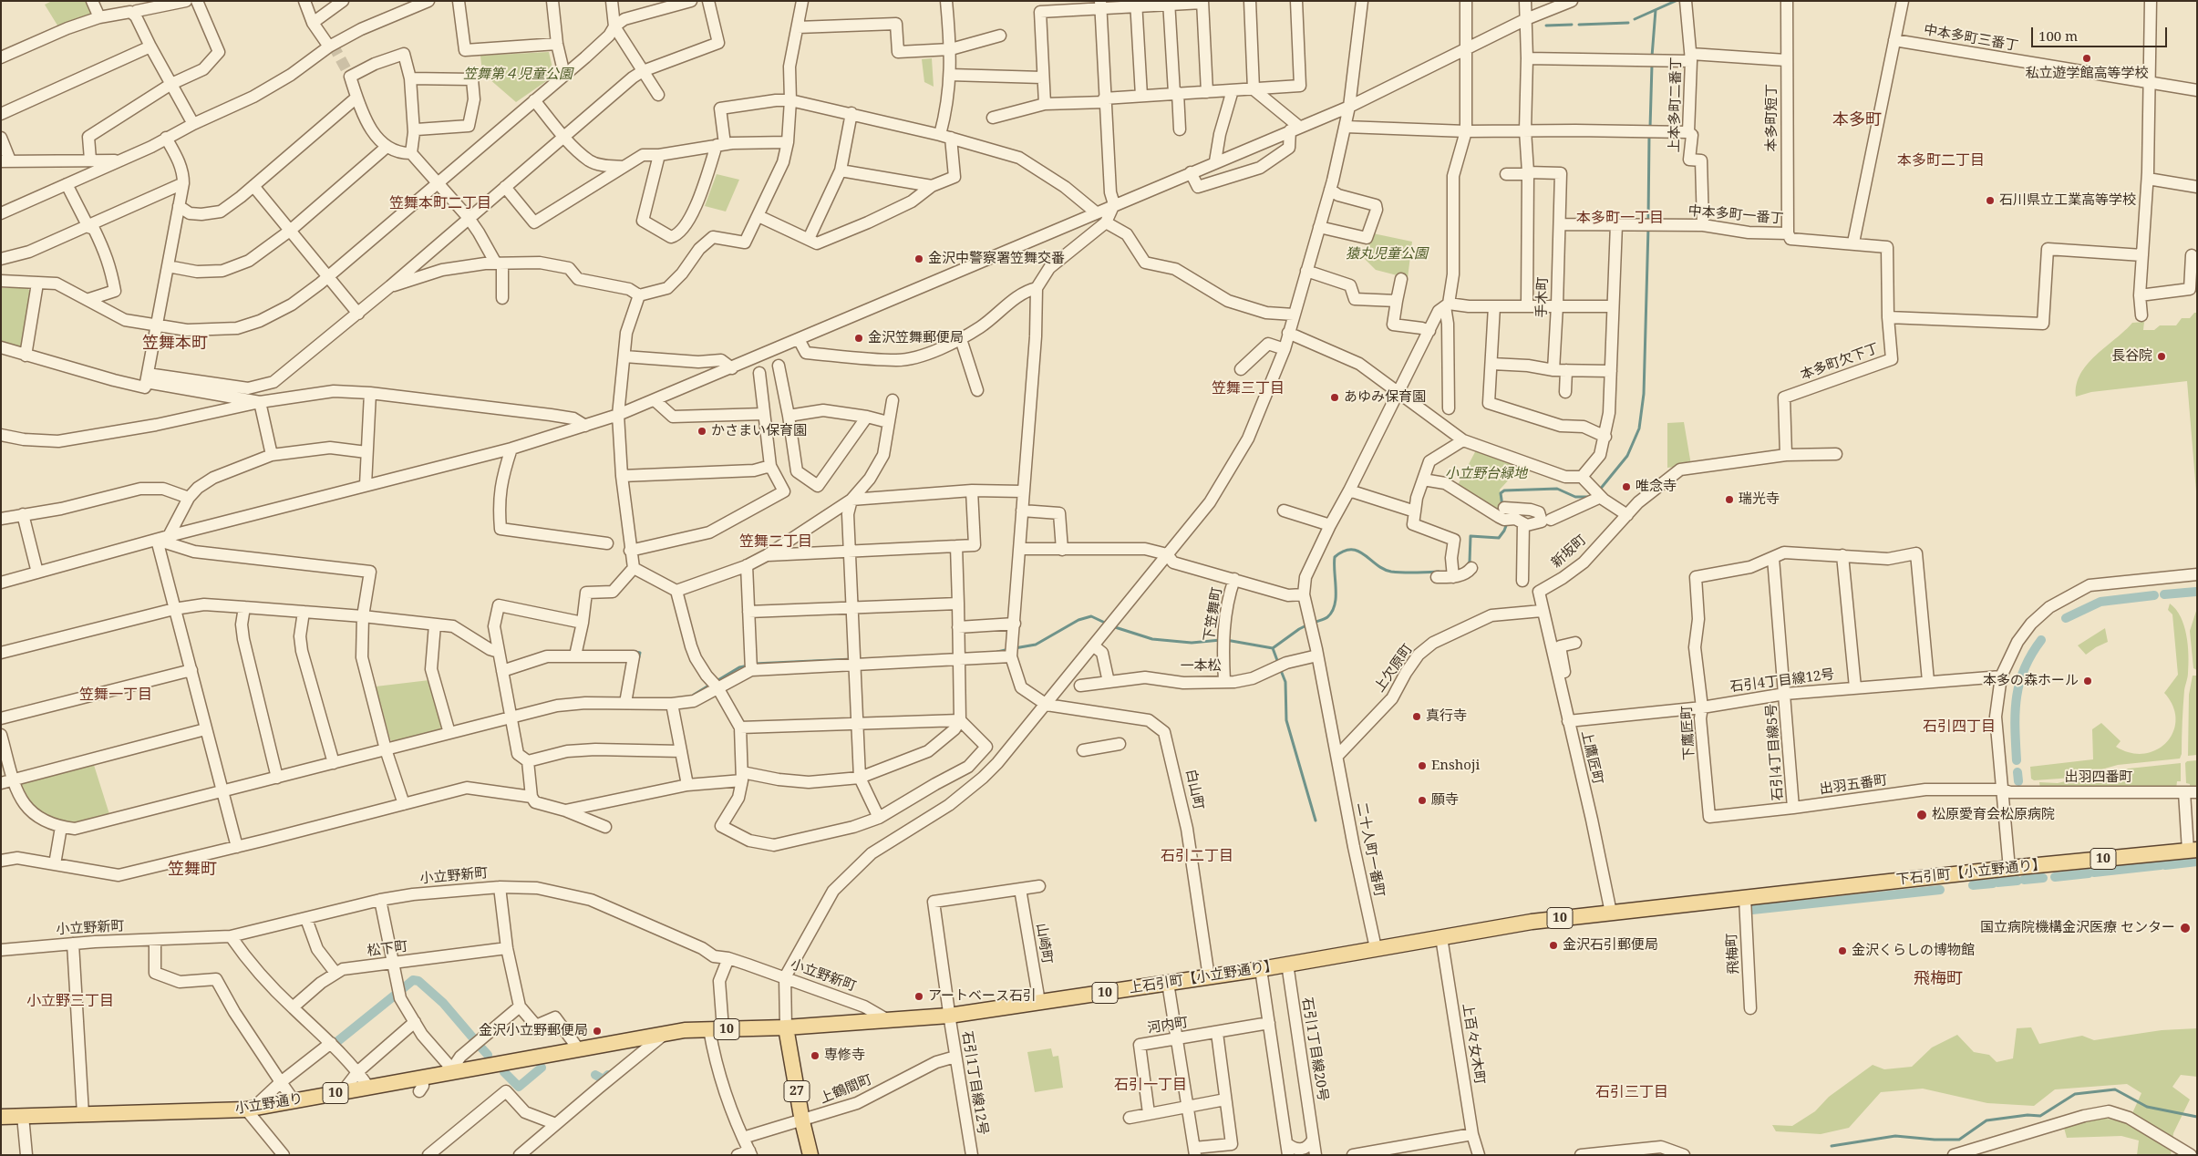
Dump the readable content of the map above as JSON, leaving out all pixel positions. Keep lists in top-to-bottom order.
{
  "streets": {
    "main road": [
      "10",
      "下石引町【小立野通り】",
      "上石引町【小立野通り】",
      "27",
      "小立野通り"
    ],
    "street": [
      "中本多町三番丁",
      "上本多町二番丁",
      "本多町短丁",
      "中本多町一番丁",
      "手木町",
      "本多町欠下丁",
      "新坂町",
      "下笠舞町",
      "一本松",
      "上欠原町",
      "石引4丁目線12号",
      "下鷹匠町",
      "石引4丁目線5号",
      "上鷹匠町",
      "出羽四番町",
      "出羽五番町",
      "白山町",
      "二十人町一番町",
      "小立野新町",
      "山崎町",
      "松下町",
      "飛梅町",
      "河内町",
      "上百々女木町",
      "石引1丁目線20号",
      "石引1丁目線12号",
      "上鶴間町"
    ]
  },
  "crossings": [
    ["上本多町二番丁", "中本多町一番丁"],
    ["本多町短丁", "中本多町一番丁"],
    ["中本多町一番丁", "手木町"],
    ["新坂町", "上欠原町"],
    ["新坂町", "上鷹匠町"],
    ["下笠舞町", "一本松"],
    ["一本松", "二十人町一番町"],
    ["上欠原町", "上鷹匠町"],
    ["上欠原町", "二十人町一番町"],
    ["石引4丁目線12号", "下鷹匠町"],
    ["石引4丁目線12号", "石引4丁目線5号"],
    ["石引4丁目線12号", "上鷹匠町"],
    ["下鷹匠町", "石引4丁目線5号"],
    ["下鷹匠町", "出羽五番町"],
    ["石引4丁目線5号", "出羽五番町"],
    ["上鷹匠町", "10"],
    ["出羽四番町", "出羽五番町"],
    ["白山町", "上石引町【小立野通り】"],
    ["二十人町一番町", "10"],
    ["二十人町一番町", "上石引町【小立野通り】"],
    ["10", "下石引町【小立野通り】"],
    ["10", "小立野新町"],
    ["10", "飛梅町"],
    ["10", "上石引町【小立野通り】"],
    ["10", "上百々女木町"],
    ["10", "石引1丁目線12号"],
    ["10", "27"],
    ["10", "小立野通り"],
    ["下石引町【小立野通り】", "飛梅町"],
    ["山崎町", "上石引町【小立野通り】"],
    ["山崎町", "石引1丁目線12号"],
    ["上石引町【小立野通り】", "石引1丁目線20号"],
    ["上石引町【小立野通り】", "石引1丁目線12号"],
    ["石引1丁目線12号", "上鶴間町"],
    ["上鶴間町", "27"]
  ],
  "districts": [
    "本多町",
    "本多町二丁目",
    "笠舞本町二丁目",
    "本多町一丁目",
    "笠舞本町",
    "笠舞三丁目",
    "笠舞二丁目",
    "笠舞一丁目",
    "石引四丁目",
    "石引二丁目",
    "笠舞町",
    "飛梅町",
    "小立野三丁目",
    "石引一丁目",
    "石引三丁目"
  ],
  "parks": ["笠舞第４児童公園", "猿丸児童公園", "小立野台緑地"],
  "places": [
    "私立遊学館高等学校",
    "石川県立工業高等学校",
    "金沢中警察署笠舞交番",
    "金沢笠舞郵便局",
    "長谷院",
    "あゆみ保育園",
    "かさまい保育園",
    "唯念寺",
    "瑞光寺",
    "本多の森ホール",
    "真行寺",
    "Enshoji",
    "願寺",
    "松原愛育会松原病院",
    "国立病院機構金沢医療 センター",
    "金沢石引郵便局",
    "金沢くらしの博物館",
    "アートベース石引",
    "金沢小立野郵便局",
    "専修寺"
  ],
  "scale_bar": "100 m"
}
